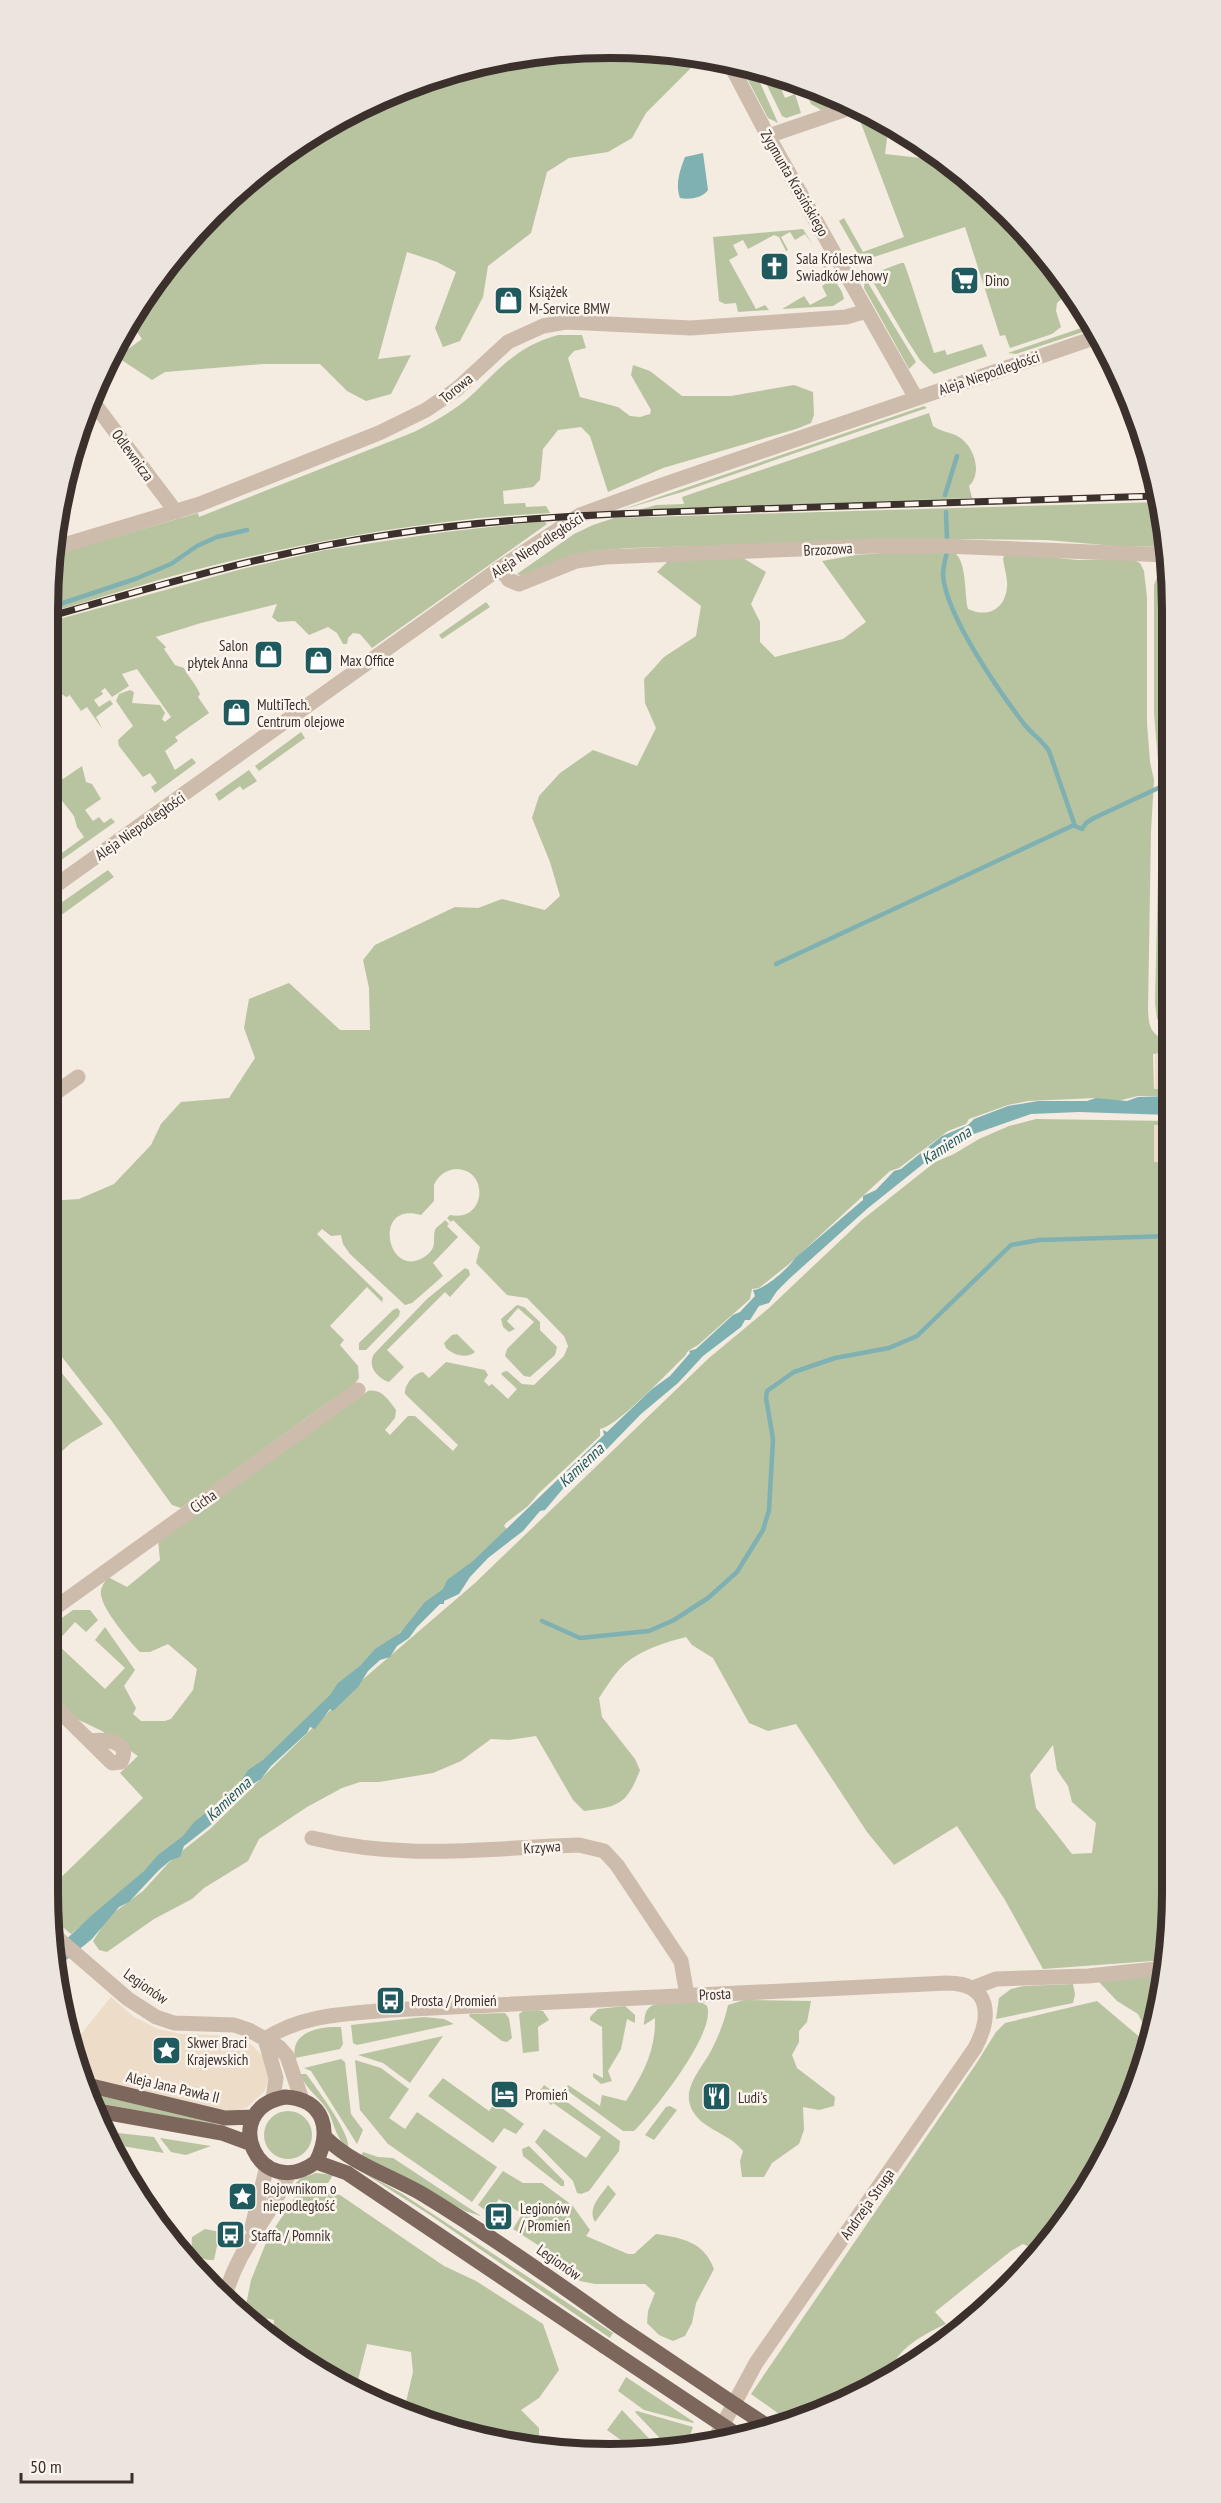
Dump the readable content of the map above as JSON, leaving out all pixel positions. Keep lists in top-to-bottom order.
{
  "streets": {
    "main road": ["Legionów", "Aleja Jana Pawła II"],
    "street": [
      "Zygmunta Krasińskiego",
      "Aleja Niepodległości",
      "Torowa",
      "Odlewnicza",
      "Brzozowa",
      "Cicha",
      "Krzywa",
      "Prosta",
      "Andrzeja Struga"
    ]
  },
  "crossings": [
    ["Zygmunta Krasińskiego", "Aleja Niepodległości"],
    ["Zygmunta Krasińskiego", "Torowa"],
    ["Aleja Niepodległości", "Brzozowa"],
    ["Torowa", "Odlewnicza"],
    ["Krzywa", "Prosta"],
    ["Legionów", "Prosta"],
    ["Legionów", "Aleja Jana Pawła II"],
    ["Prosta", "Andrzeja Struga"]
  ],
  "water": ["Kamienna"],
  "places": {
    "church": ["Sala Królestwa Swiadków Jehowy"],
    "supermarket": ["Dino"],
    "shop": [
      "Książek M-Service BMW",
      "Salon płytek Anna",
      "Max Office",
      "MultiTech. Centrum olejowe"
    ],
    "bus stop": ["Prosta / Promień", "Legionów / Promień", "Staffa / Pomnik"],
    "place": ["Skwer Braci Krajewskich", "Bojownikom o niepodległość"],
    "hotel": ["Promień"],
    "restaurant": ["Ludi's"]
  },
  "scale_bar": "50 m"
}
